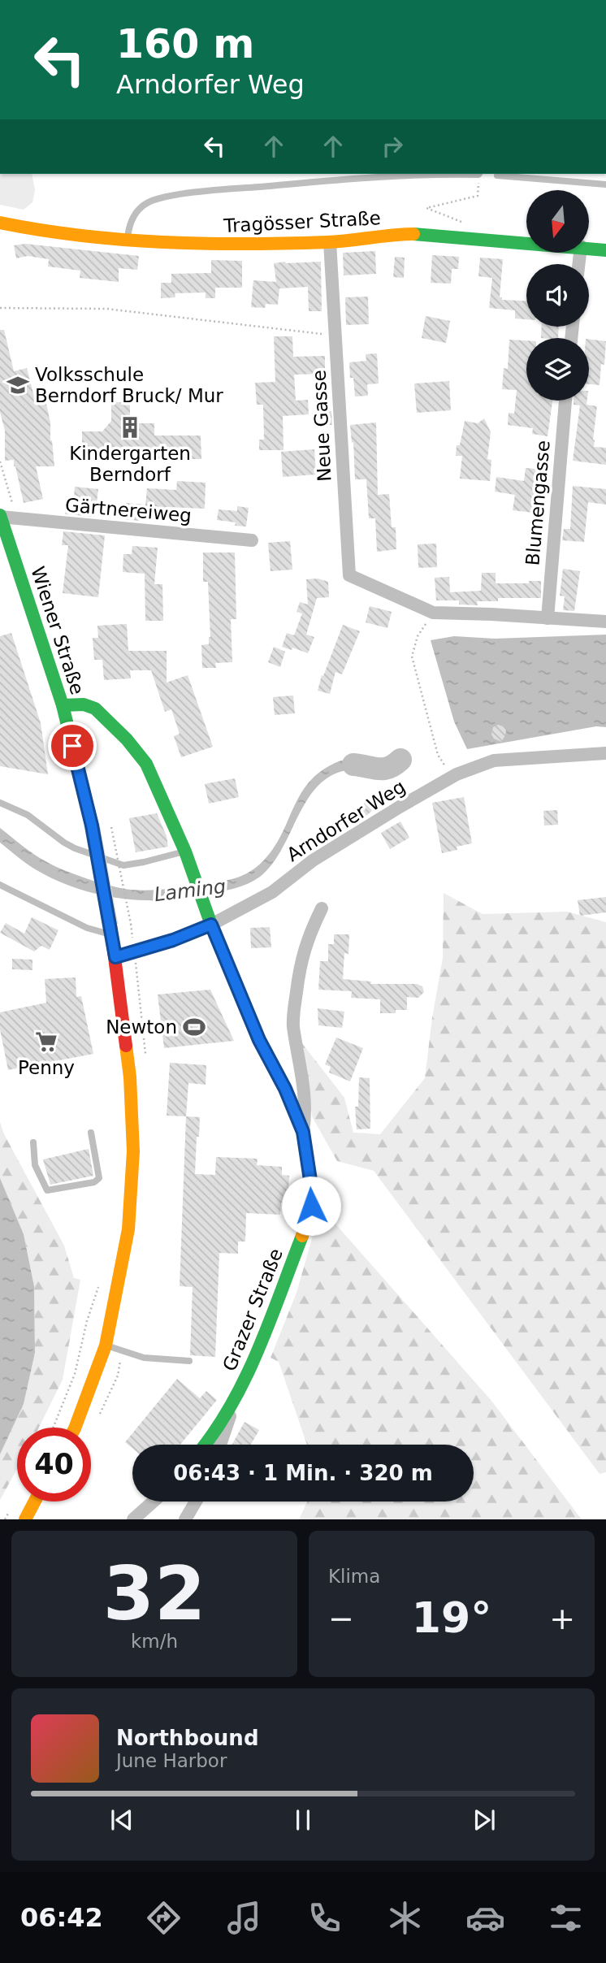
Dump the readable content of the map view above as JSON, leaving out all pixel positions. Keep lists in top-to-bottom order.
{
  "streets": {
    "main road": ["Tragösser Straße", "Wiener Straße", "Grazer Straße"],
    "street": [
      "Neue Gasse",
      "Blumengasse",
      "Gärtnereiweg",
      "Arndorfer Weg"
    ]
  },
  "crossings": [
    ["Tragösser Straße", "Neue Gasse"],
    ["Gärtnereiweg", "Wiener Straße"],
    ["Wiener Straße", "Grazer Straße"],
    ["Arndorfer Weg", "Grazer Straße"]
  ],
  "water": ["Laming"],
  "places": {
    "school or university": ["Volksschule Berndorf Bruck/ Mur"],
    "building": ["Kindergarten Berndorf"],
    "sports": ["Newton"],
    "supermarket": ["Penny"]
  },
  "north": "bottom",
  "page": {
    "turn": ["160 m", "Arndorfer Weg"],
    "limit": "40",
    "trip": "06:43 · 1 Min. · 320 m",
    "tile": [
      ["32", "km/h"],
      "Klima"
    ],
    "heat": ["−", "19°", "+"],
    "song": ["Northbound", "June Harbor"],
    "tabs": "06:42"
  }
}
